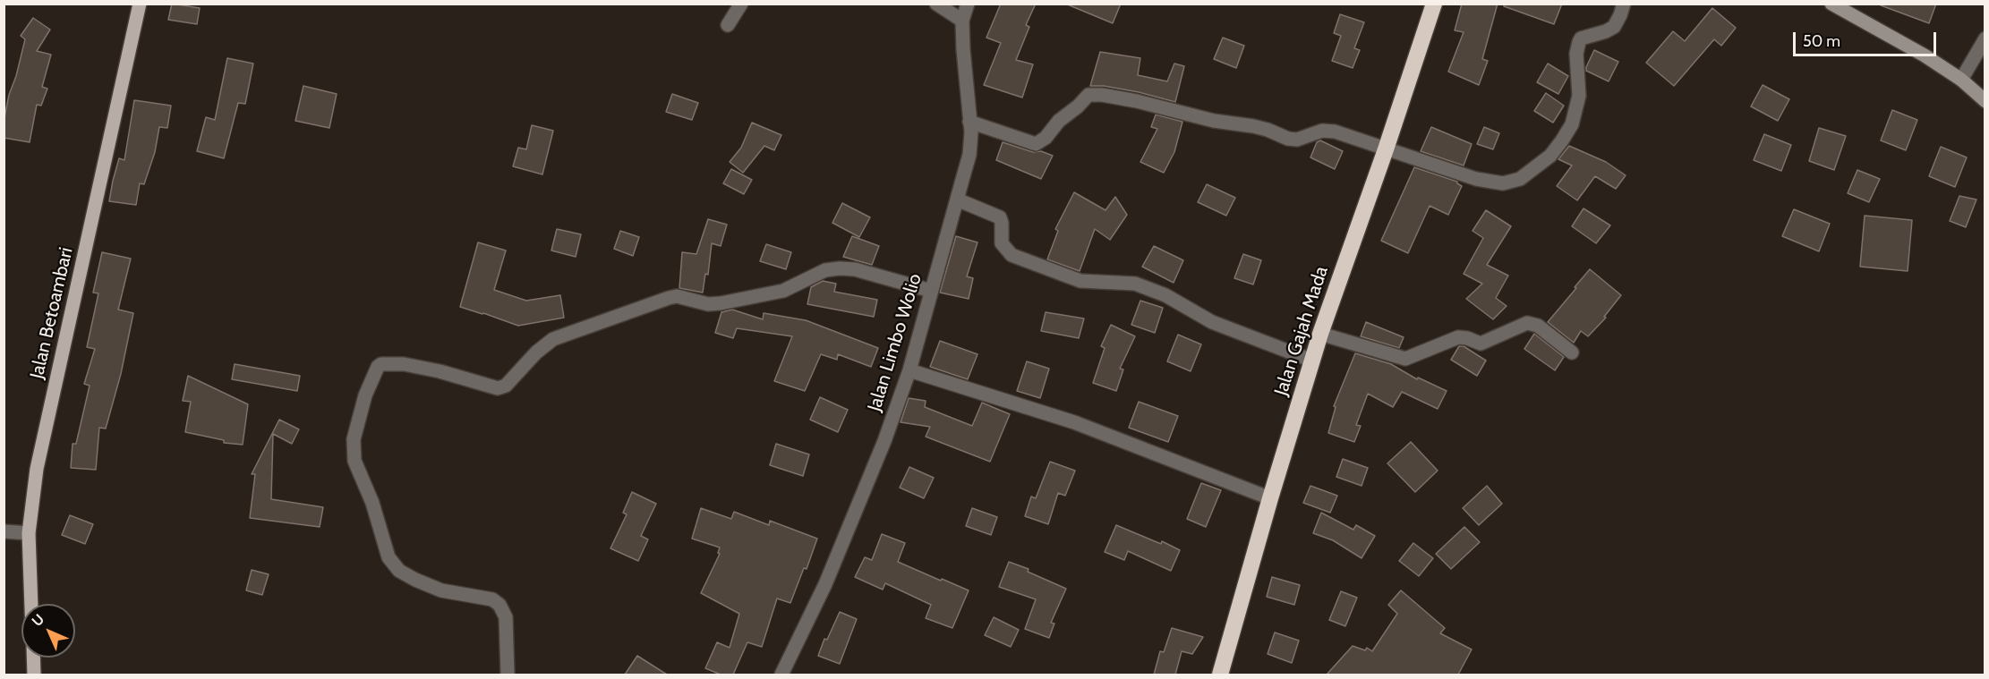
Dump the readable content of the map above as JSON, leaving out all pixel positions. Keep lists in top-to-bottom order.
{
  "streets": {
    "highway": ["Jalan Gajah Mada"],
    "main road": ["Jalan Betoambari"],
    "street": ["Jalan Limbo Wolio"]
  },
  "scale_bar": "50 m",
  "north": "top left"
}
